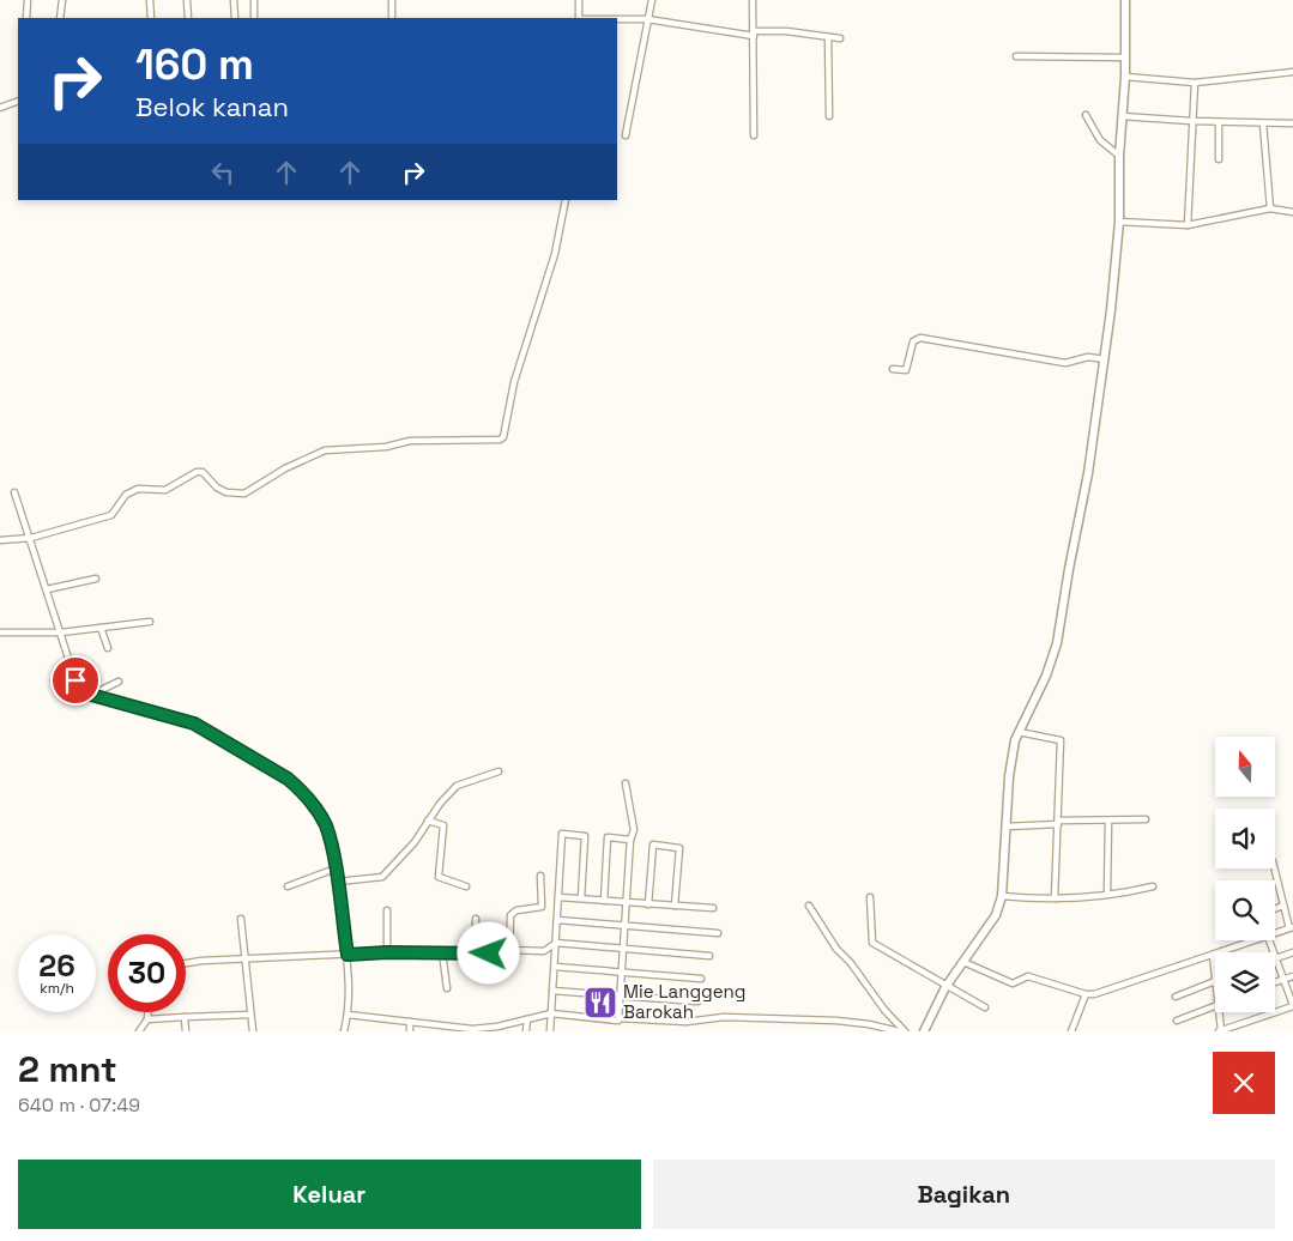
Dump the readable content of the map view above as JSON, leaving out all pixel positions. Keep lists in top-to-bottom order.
{
  "places": {
    "restaurant": ["Mie Langgeng Barokah"]
  },
  "north": "top",
  "page": {
    "turn": ["160 m", "Belok kanan"],
    "speed": "26 km/h",
    "limit": "30",
    "heading": ["2 mnt", "640 m · 07:49"],
    "buttons": ["Keluar", "Bagikan"]
  }
}
